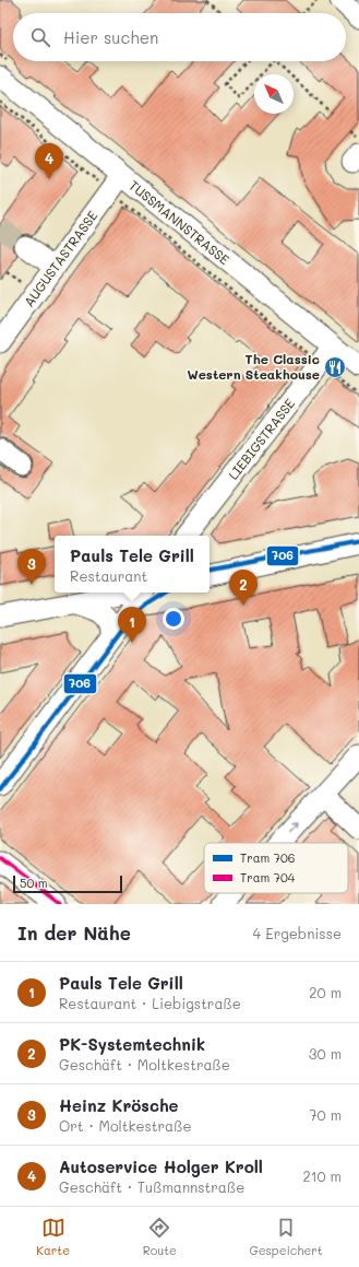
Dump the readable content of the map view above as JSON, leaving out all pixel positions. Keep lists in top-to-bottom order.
{
  "streets": {
    "street": ["TUSSMANNSTRASSE", "AUGUSTASTRASSE", "LIEBIGSTRASSE"]
  },
  "crossings": [
    ["TUSSMANNSTRASSE", "AUGUSTASTRASSE"],
    ["TUSSMANNSTRASSE", "LIEBIGSTRASSE"]
  ],
  "places": {
    "restaurant": ["The Classic Western Steakhouse"]
  },
  "lines": ["tram line 706", "tram line 704"],
  "legend": ["Tram 706", "Tram 704"],
  "scale_bar": "50 m",
  "north": "top left",
  "page": {
    "search": "Hier suchen",
    "pins": [
      "4",
      "3",
      "2",
      "1"
    ],
    "popup": ["Pauls Tele Grill", "Restaurant"],
    "scale": "50 m",
    "heading": ["In der Nähe", "4 Ergebnisse"],
    "list": [
      {
        "mark": "1",
        "name": "Pauls Tele Grill",
        "note": "Restaurant · Liebigstraße",
        "value": "20 m"
      },
      {
        "mark": "2",
        "name": "PK-Systemtechnik",
        "note": "Geschäft · Moltkestraße",
        "value": "30 m"
      },
      {
        "mark": "3",
        "name": "Heinz Krösche",
        "note": "Ort · Moltkestraße",
        "value": "70 m"
      },
      {
        "mark": "4",
        "name": "Autoservice Holger Kroll",
        "note": "Geschäft · Tußmannstraße",
        "value": "210 m"
      }
    ],
    "nav": ["Karte", "Route", "Gespeichert"]
  }
}
